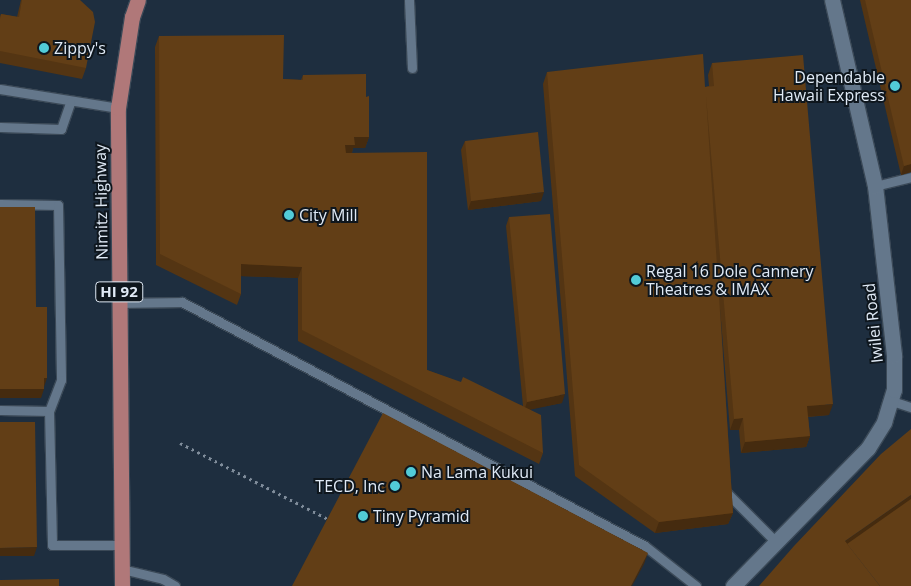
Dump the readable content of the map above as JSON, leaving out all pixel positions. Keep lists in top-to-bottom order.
{
  "streets": {
    "main road": ["Nimitz Highway", "HI 92"],
    "street": ["Iwilei Road"]
  },
  "places": [
    "Zippy's",
    "Dependable Hawaii Express",
    "City Mill",
    "Regal 16 Dole Cannery Theatres & IMAX",
    "Na Lama Kukui",
    "TECD, Inc",
    "Tiny Pyramid"
  ]
}
